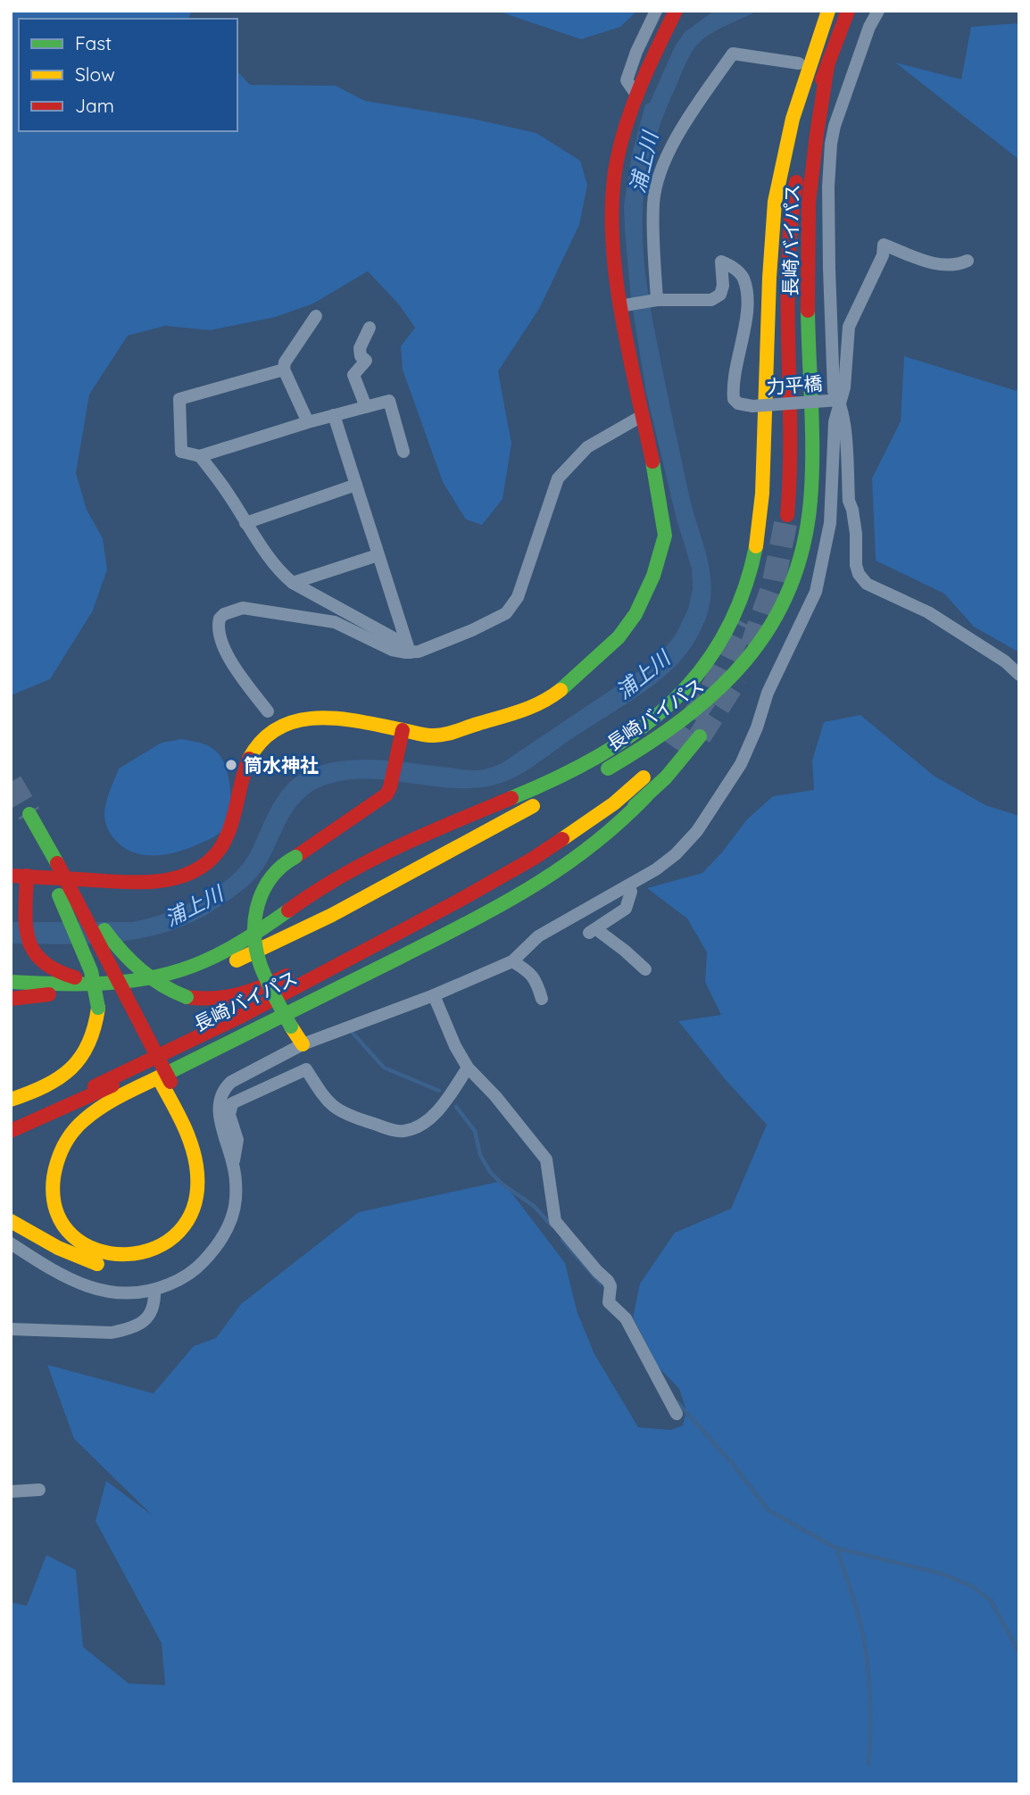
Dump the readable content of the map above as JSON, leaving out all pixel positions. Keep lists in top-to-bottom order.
{
  "streets": {
    "main road": ["長崎バイパス"],
    "street": ["力平橋"]
  },
  "water": ["浦上川"],
  "places": ["筒水神社"],
  "legend": ["Fast", "Slow", "Jam"]
}
